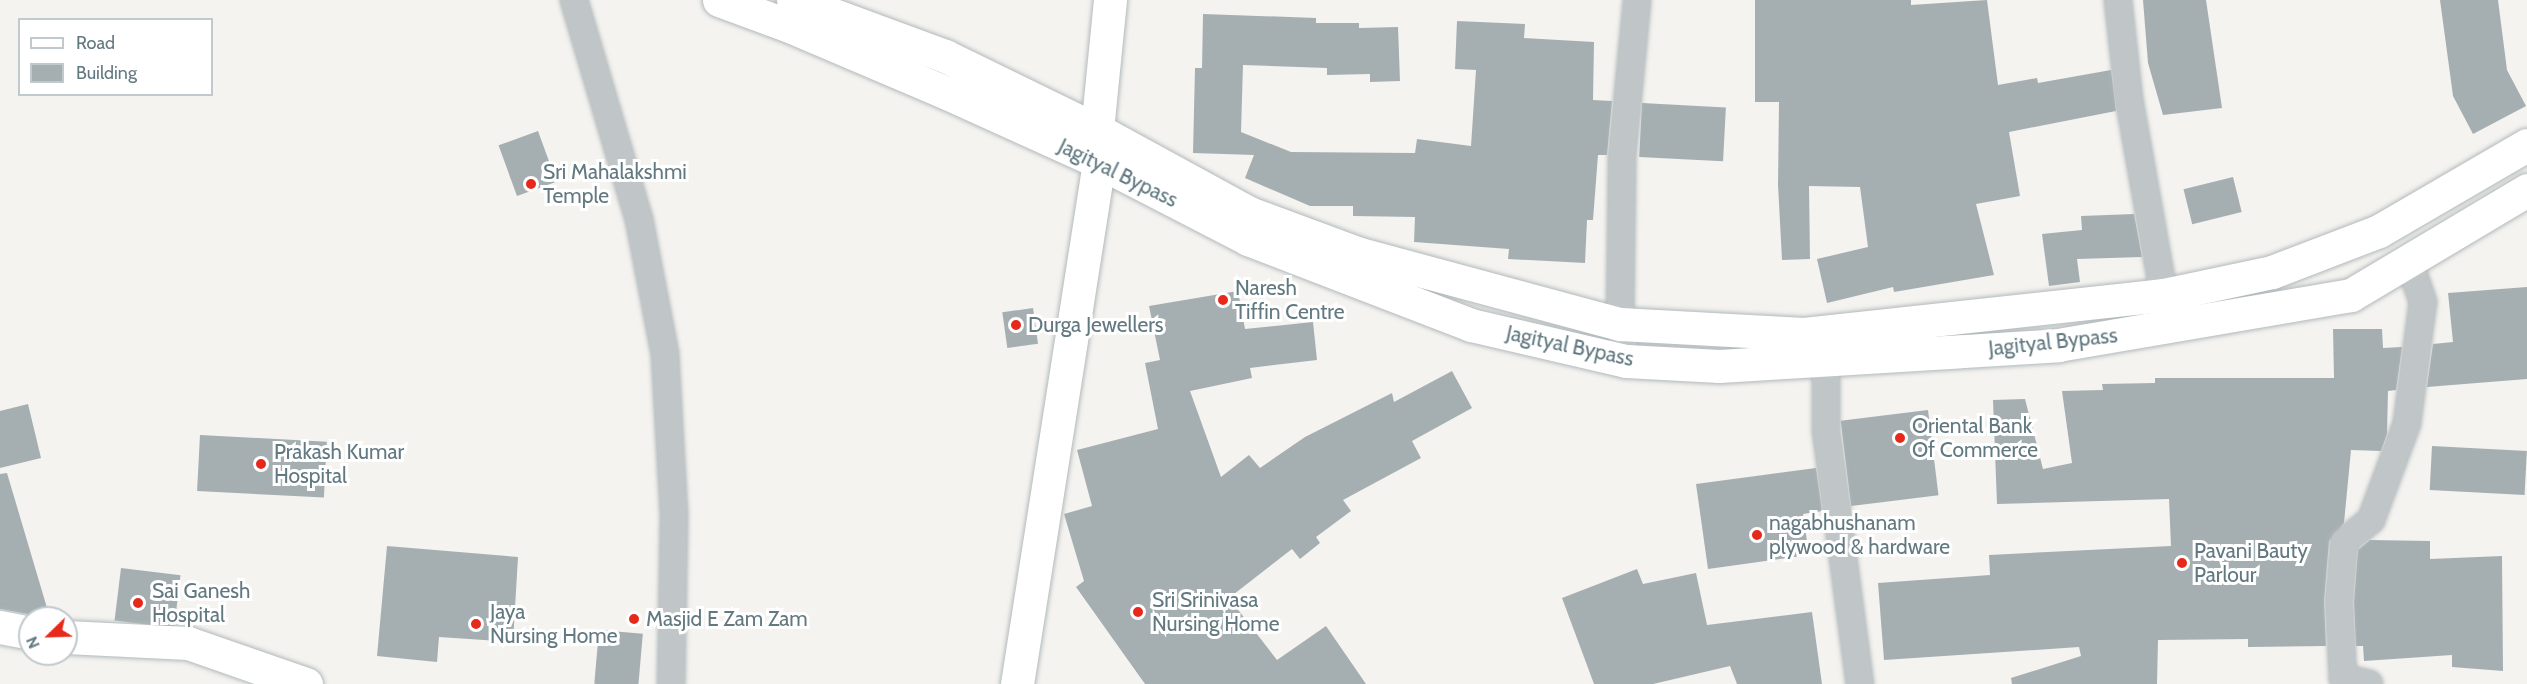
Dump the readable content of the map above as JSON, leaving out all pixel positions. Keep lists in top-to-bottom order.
{
  "streets": {
    "main road": ["Jagityal Bypass"]
  },
  "places": [
    "Sri Mahalakshmi Temple",
    "Naresh Tiffin Centre",
    "Durga Jewellers",
    "Oriental Bank Of Commerce",
    "Prakash Kumar Hospital",
    "nagabhushanam plywood & hardware",
    "Pavani Bauty Parlour",
    "Sai Ganesh Hospital",
    "Sri Srinivasa Nursing Home",
    "Masjid E Zam Zam",
    "Jaya Nursing Home"
  ],
  "legend": ["Road", "Building"],
  "north": "bottom left"
}
